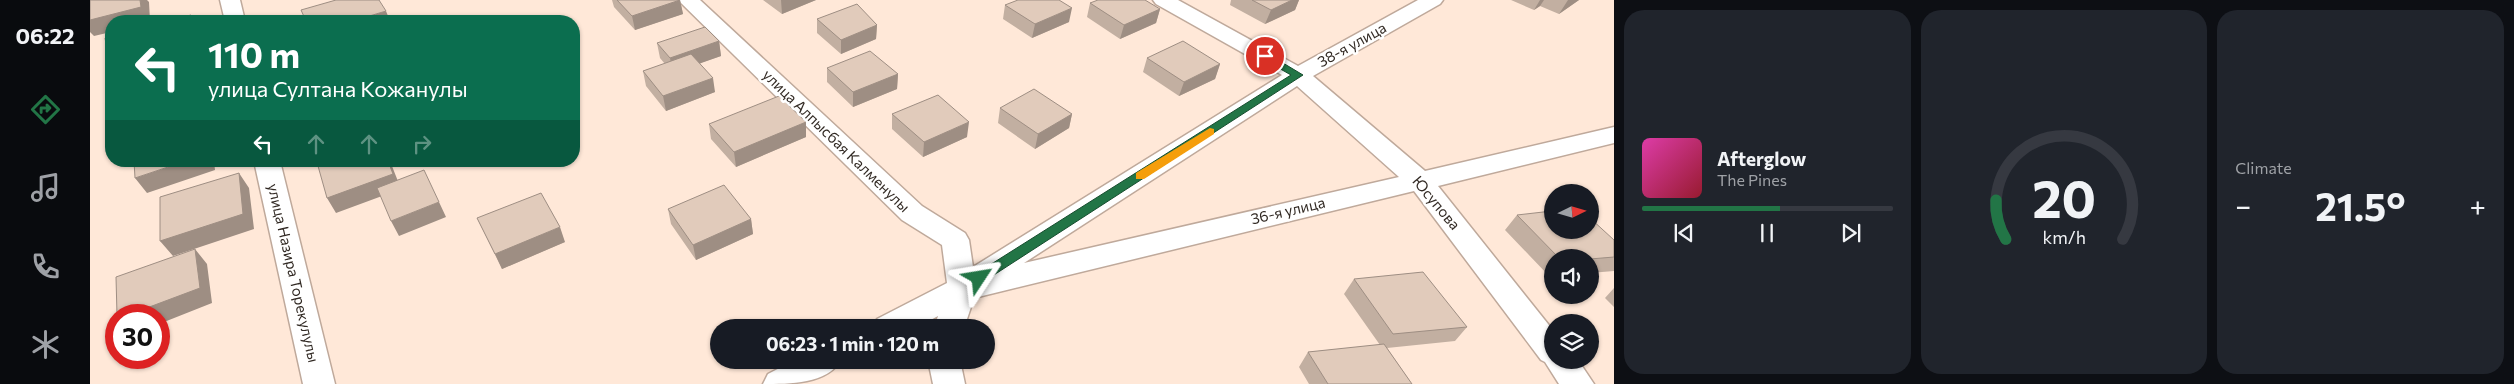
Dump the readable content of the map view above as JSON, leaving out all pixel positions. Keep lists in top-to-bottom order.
{
  "streets": {
    "street": [
      "38-я улица",
      "улица Алпысбая Калменулы",
      "Юсупова",
      "36-я улица",
      "улица Назира Торекулулы"
    ]
  },
  "crossings": [
    ["38-я улица", "улица Алпысбая Калменулы"],
    ["38-я улица", "Юсупова"],
    ["38-я улица", "36-я улица"],
    ["улица Алпысбая Калменулы", "36-я улица"],
    ["Юсупова", "36-я улица"]
  ],
  "north": "right",
  "page": {
    "tabs": "06:22",
    "tile": "Climate",
    "turn": ["110 m", "улица Султана Кожанулы"],
    "song": ["Afterglow", "The Pines"],
    "heat": ["−", "21.5°", "+"],
    "limit": "30",
    "trip": "06:23 · 1 min · 120 m",
    "gauge": ["20", "km/h"]
  }
}
